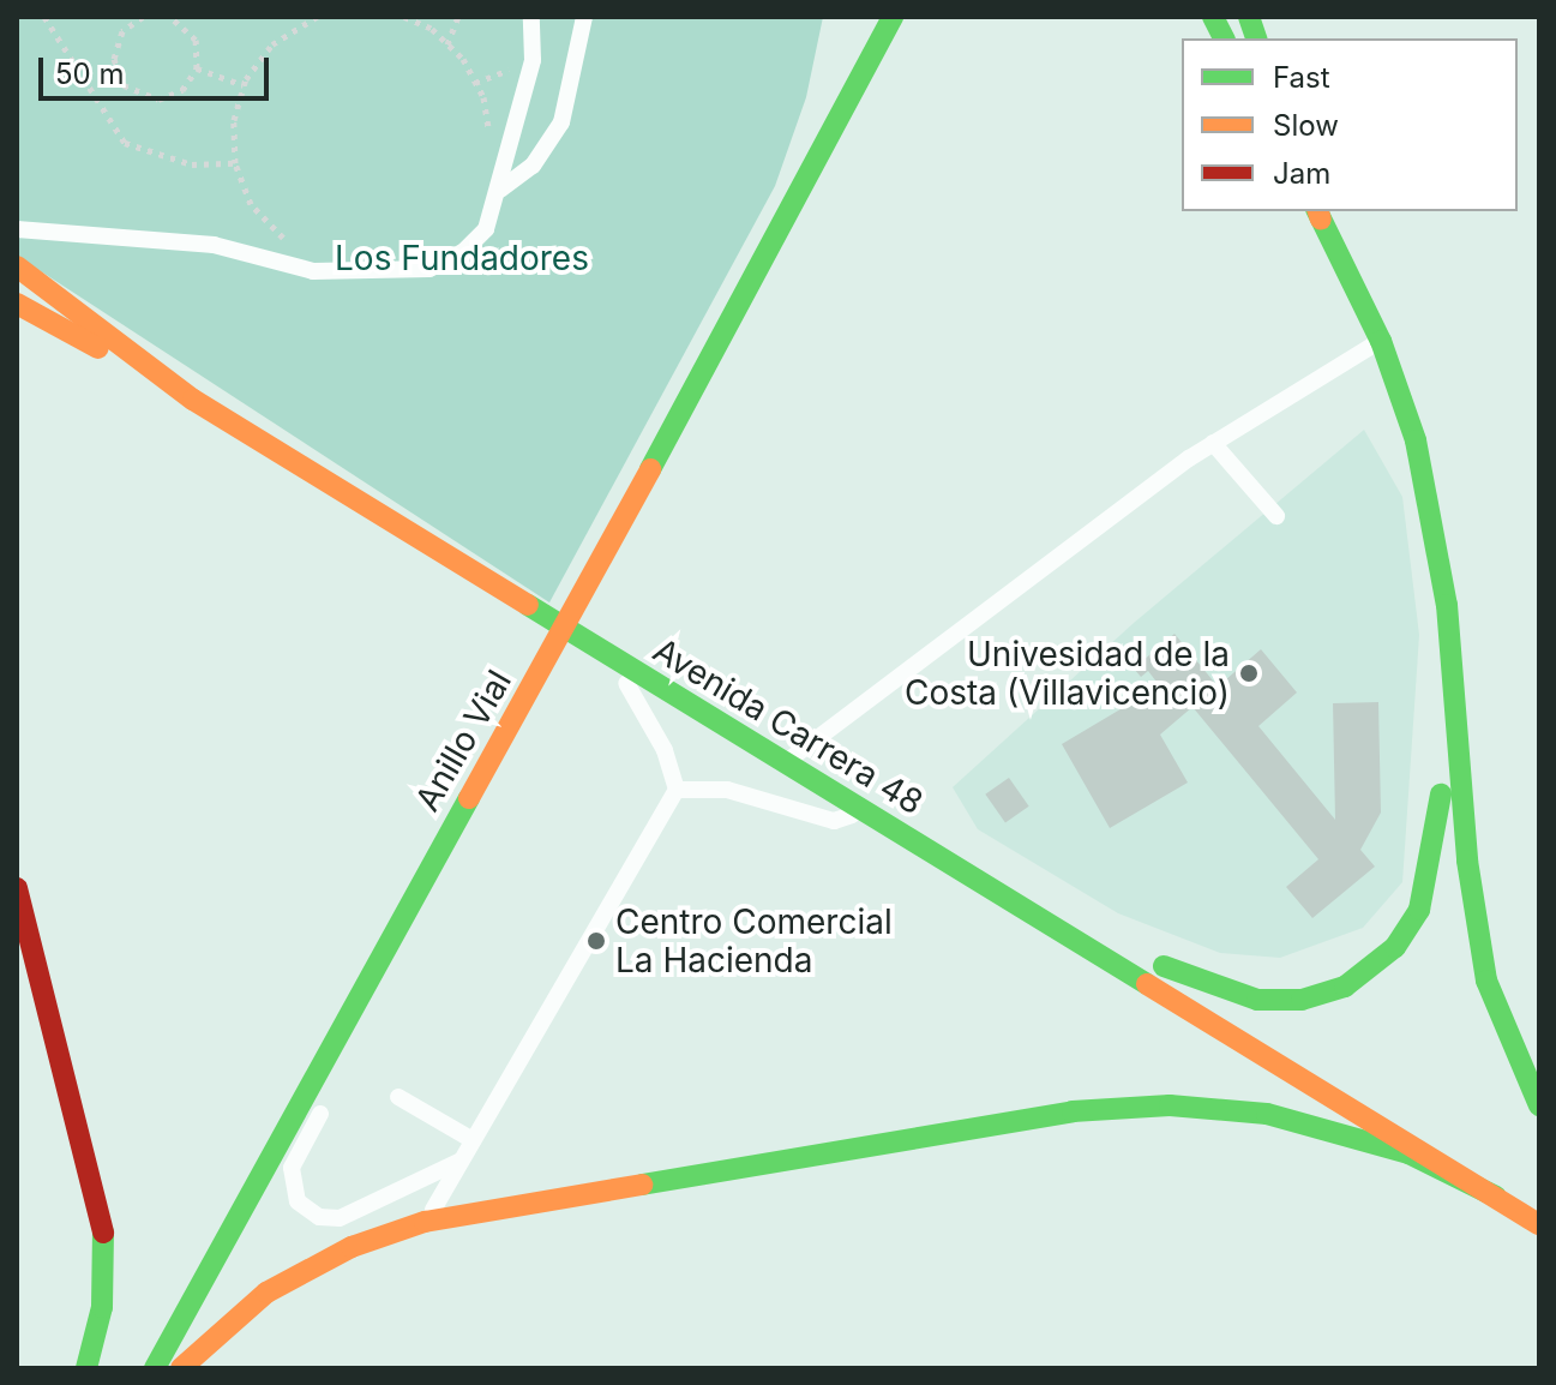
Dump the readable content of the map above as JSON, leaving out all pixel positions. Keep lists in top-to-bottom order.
{
  "streets": {
    "main road": ["Avenida Carrera 48", "Anillo Vial"]
  },
  "parks": ["Los Fundadores"],
  "places": ["Univesidad de la Costa (Villavicencio)", "Centro Comercial La Hacienda"],
  "legend": ["Fast", "Slow", "Jam"],
  "scale_bar": "50 m"
}
